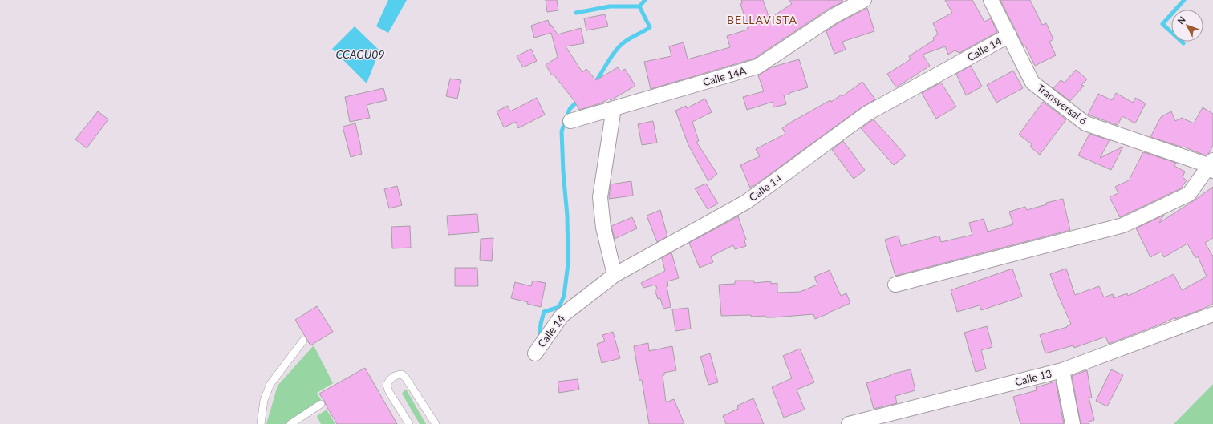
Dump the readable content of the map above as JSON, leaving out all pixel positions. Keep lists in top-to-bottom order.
{
  "streets": {
    "street": [
      "Calle 14",
      "Calle 14A",
      "Transversal 6",
      "Calle 13"
    ]
  },
  "crossings": [
    ["Calle 14", "Transversal 6"]
  ],
  "districts": ["BELLAVISTA"],
  "water": ["CCAGU09"],
  "north": "top left"
}
